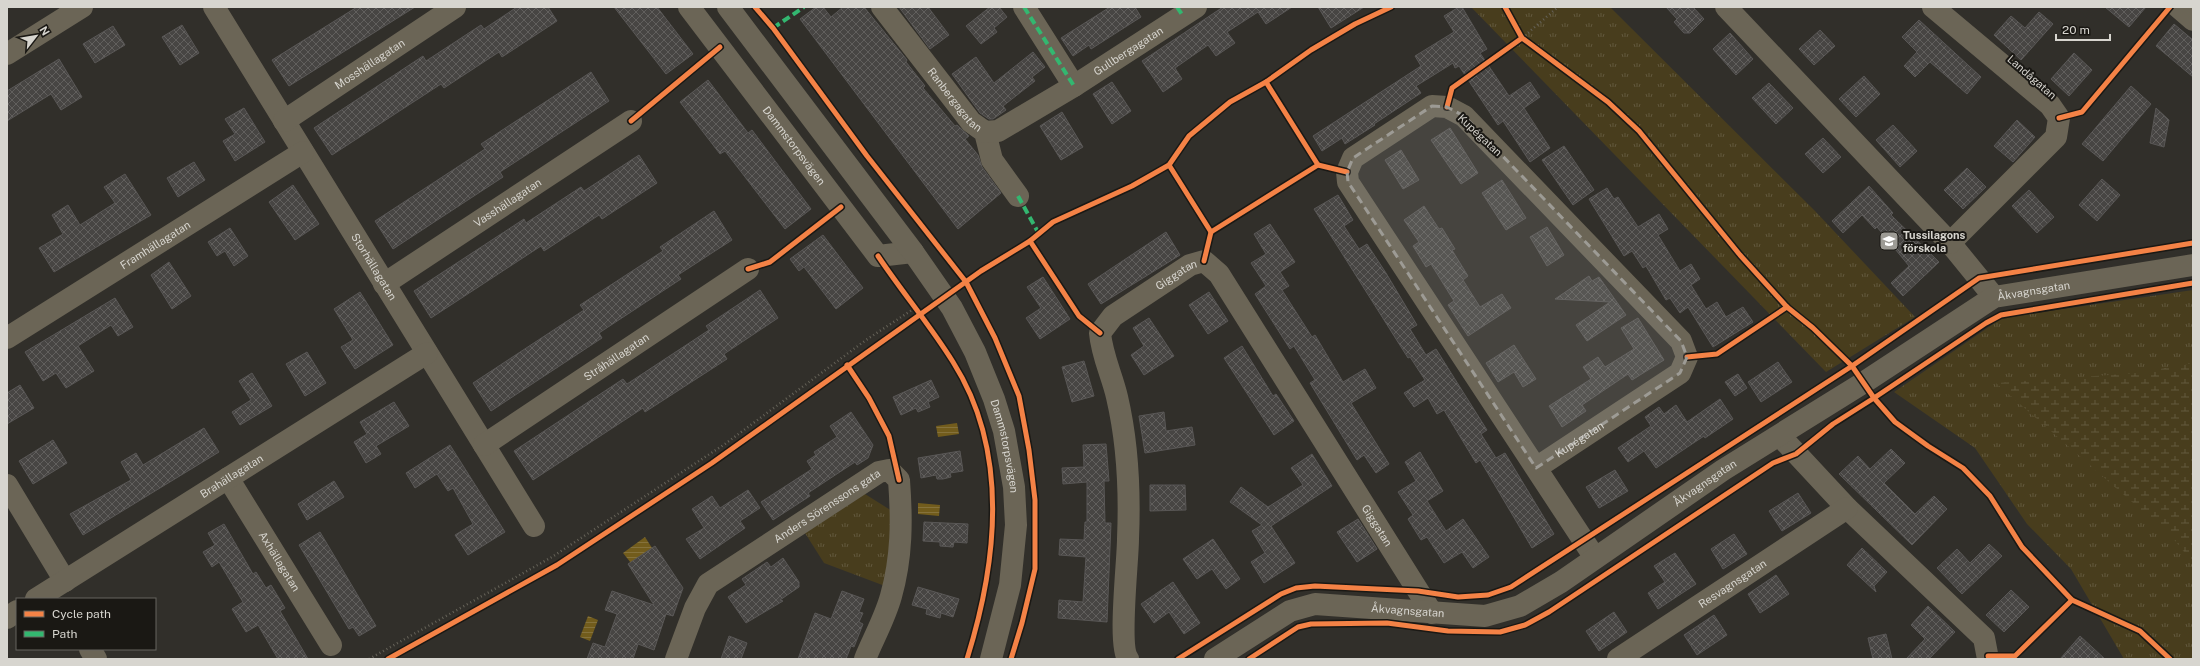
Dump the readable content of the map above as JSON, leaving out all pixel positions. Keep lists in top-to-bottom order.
{
  "streets": {
    "street": [
      "Gullbergagatan",
      "Mosshällagatan",
      "Landågatan",
      "Ranbergagatan",
      "Kupégatan",
      "Dammstorpsvägen",
      "Vasshällagatan",
      "Framhällagatan",
      "Storhällagatan",
      "Giggatan",
      "Åkvagnsgatan",
      "Stråhällagatan",
      "Brahällagatan",
      "Anders Sörenssons gata",
      "Axhällagatan",
      "Resvagnsgatan"
    ]
  },
  "crossings": [
    ["Gullbergagatan", "Ranbergagatan"],
    ["Mosshällagatan", "Storhällagatan"],
    ["Kupégatan", "Åkvagnsgatan"],
    ["Vasshällagatan", "Storhällagatan"],
    ["Framhällagatan", "Storhällagatan"],
    ["Storhällagatan", "Stråhällagatan"],
    ["Storhällagatan", "Brahällagatan"],
    ["Giggatan", "Åkvagnsgatan"],
    ["Brahällagatan", "Axhällagatan"]
  ],
  "places": {
    "school or university": ["Tussilagons förskola"]
  },
  "legend": ["Cycle path", "Path"],
  "scale_bar": "20 m",
  "north": "top right"
}
